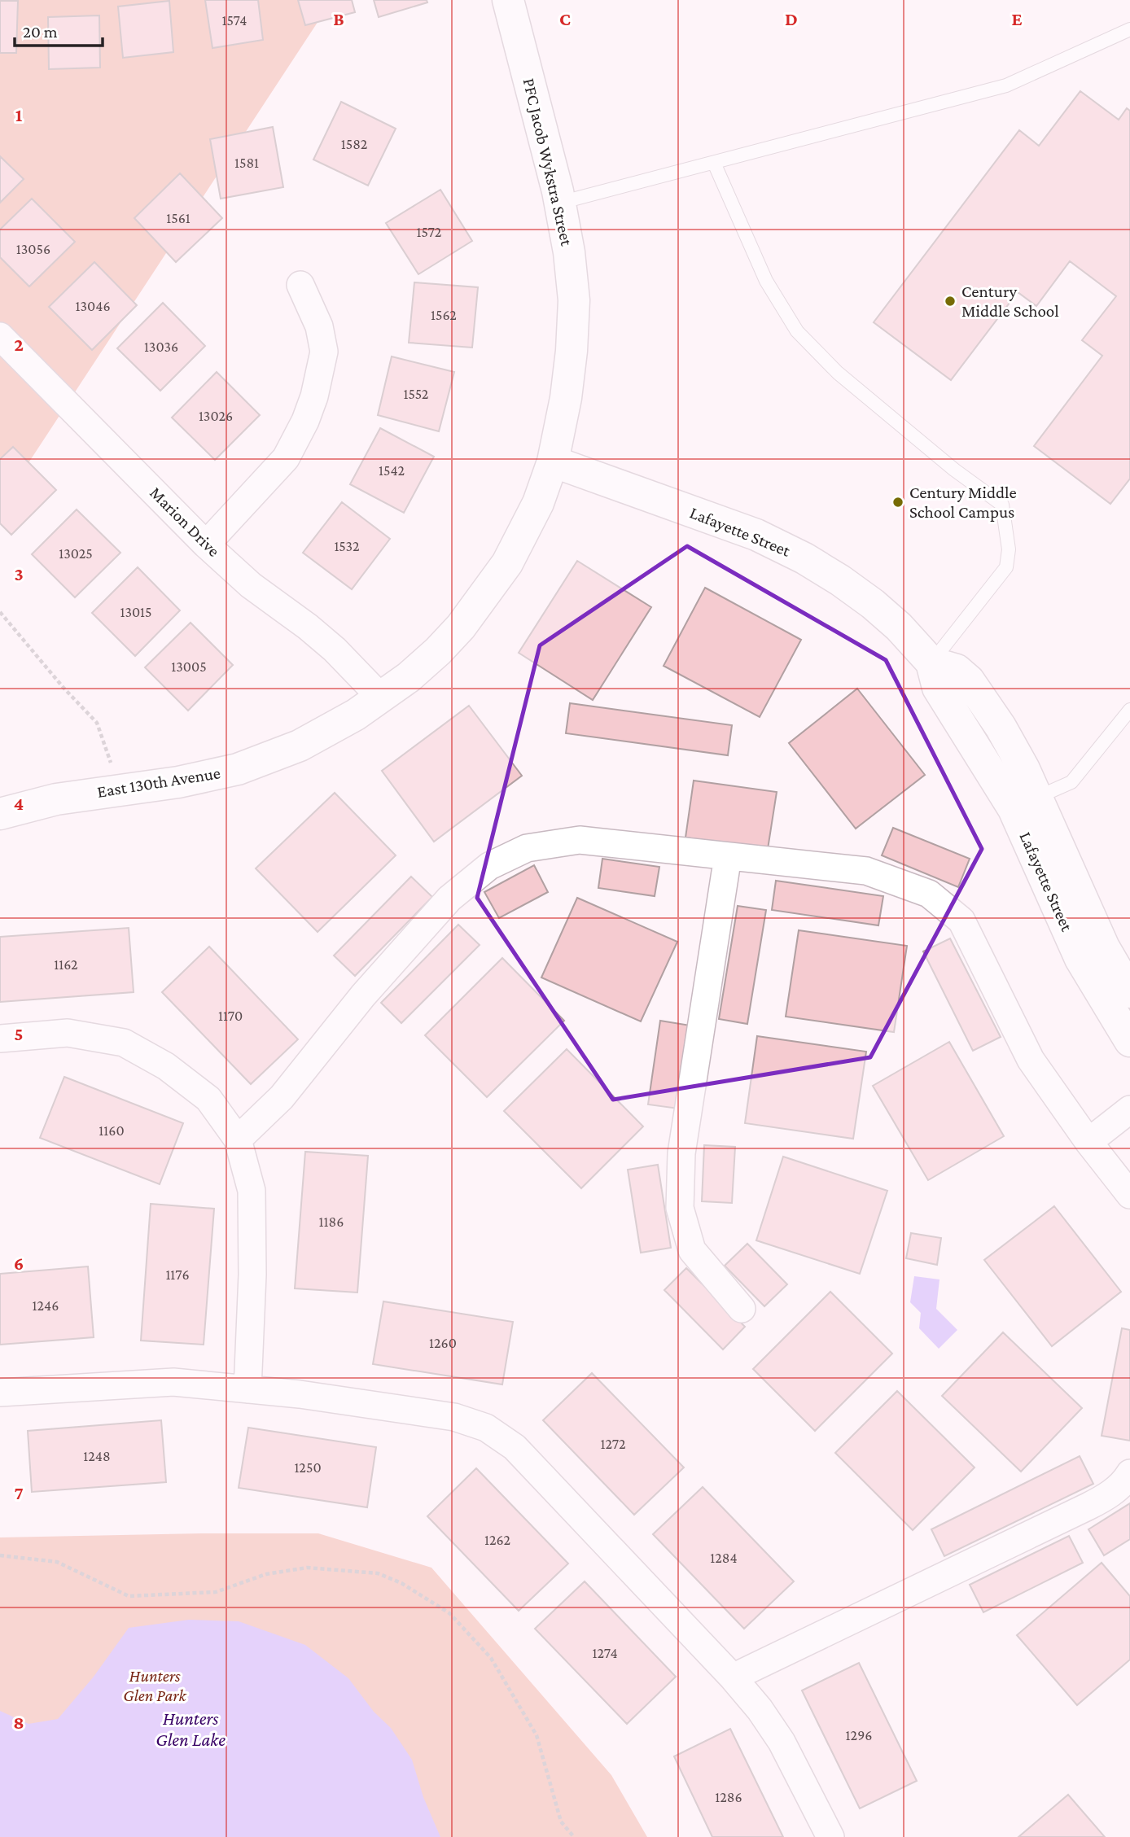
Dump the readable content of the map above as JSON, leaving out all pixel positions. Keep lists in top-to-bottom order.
{
  "streets": {
    "street": [
      "PFC Jacob Wykstra Street",
      "Marion Drive",
      "Lafayette Street",
      "East 130th Avenue"
    ]
  },
  "crossings": [
    ["PFC Jacob Wykstra Street", "Lafayette Street"],
    ["PFC Jacob Wykstra Street", "East 130th Avenue"],
    ["Marion Drive", "East 130th Avenue"],
    ["Lafayette Street", "East 130th Avenue"]
  ],
  "water": ["Hunters Glen Lake"],
  "parks": ["Hunters Glen Park"],
  "places": ["Century Middle School", "Century Middle School Campus"],
  "house_numbers": [
    "1574",
    "1582",
    "1581",
    "1561",
    "1572",
    "13056",
    "13046",
    "1562",
    "13036",
    "1552",
    "13026",
    "1542",
    "1532",
    "13025",
    "13015",
    "13005",
    "1162",
    "1170",
    "1160",
    "1186",
    "1176",
    "1246",
    "1260",
    "1272",
    "1248",
    "1250",
    "1262",
    "1284",
    "1274",
    "1296",
    "1286"
  ],
  "scale_bar": "20 m",
  "grid": {
    "columns": [
      "B",
      "C",
      "D",
      "E"
    ],
    "rows": [
      "1",
      "2",
      "3",
      "4",
      "5",
      "6",
      "7",
      "8"
    ]
  }
}
